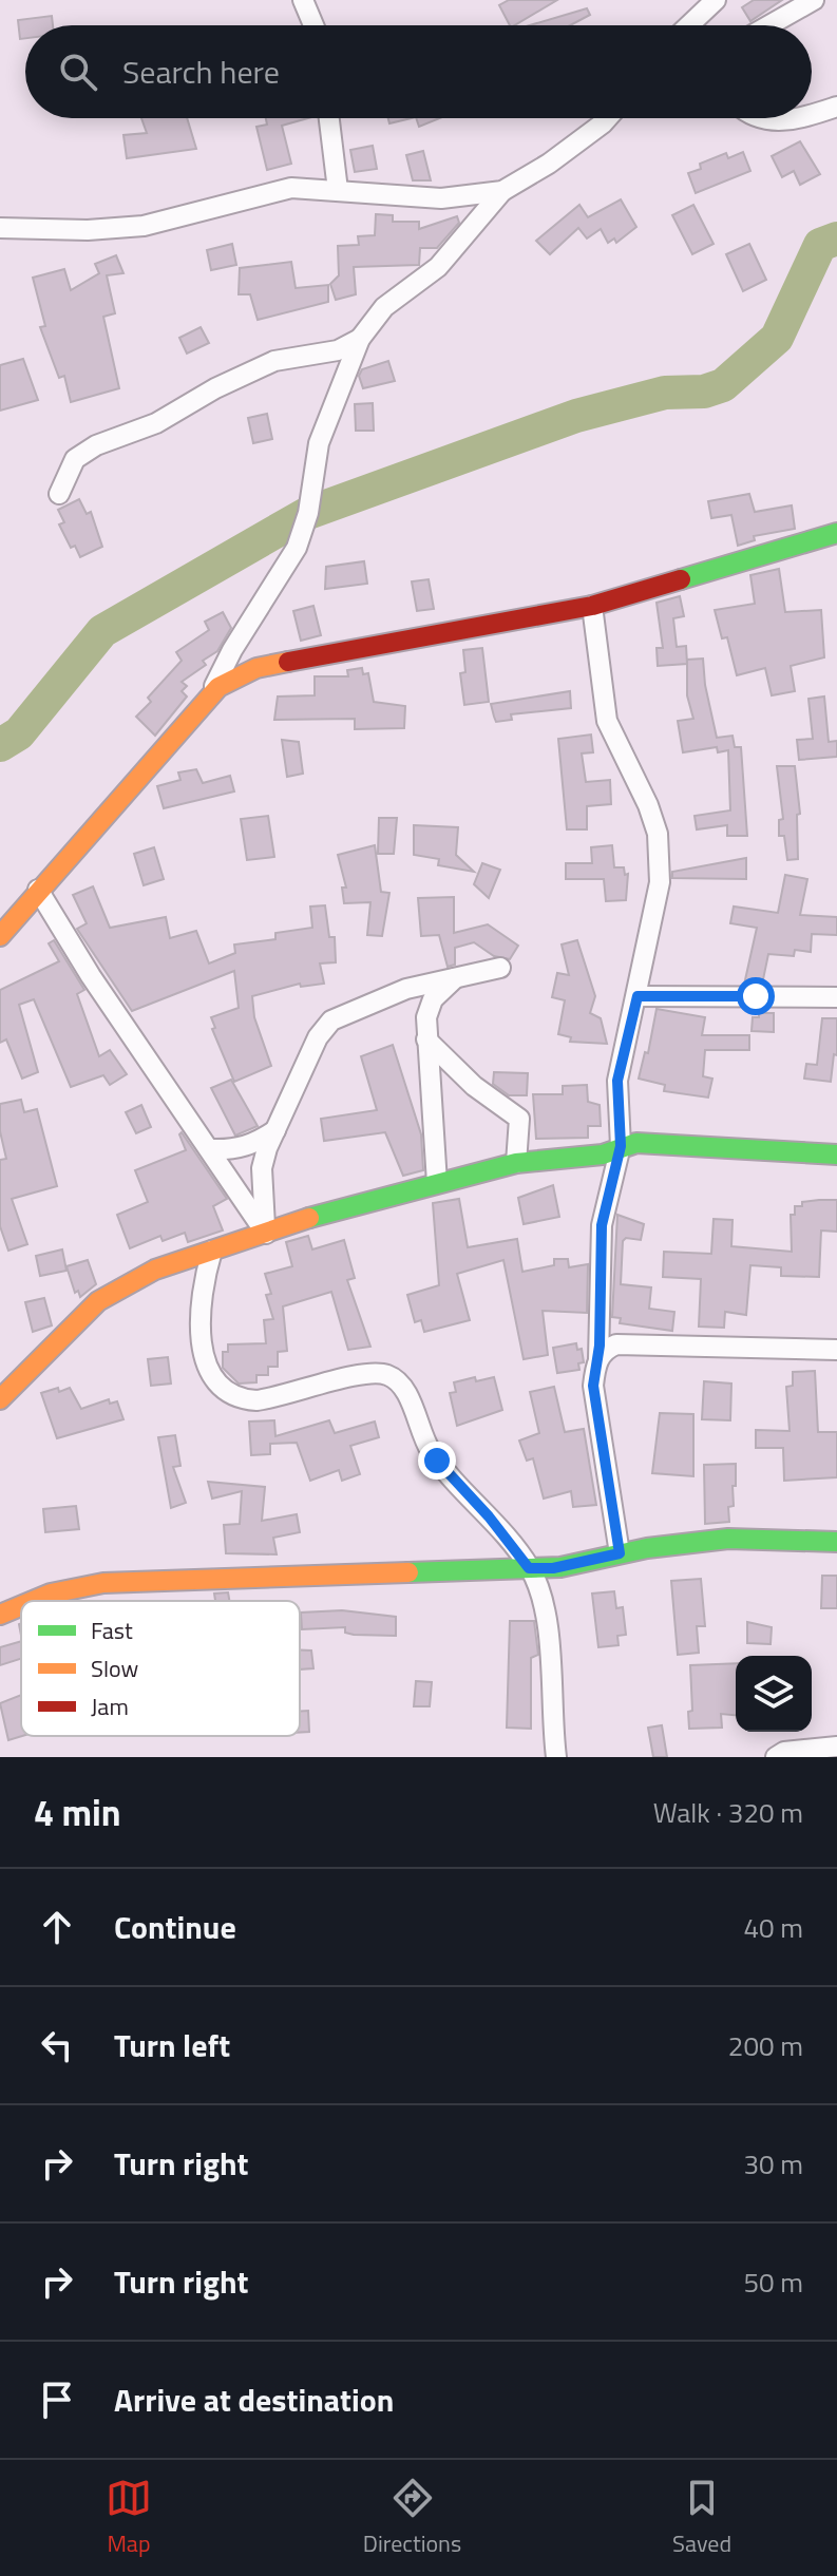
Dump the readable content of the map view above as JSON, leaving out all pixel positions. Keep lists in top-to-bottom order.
{
  "legend": ["Fast", "Slow", "Jam"],
  "page": {
    "search": "Search here",
    "heading": ["4 min", "Walk · 320 m"],
    "list": [
      ["Continue", "40 m"],
      ["Turn left", "200 m"],
      ["Turn right", "30 m"],
      ["Turn right", "50 m"],
      "Arrive at destination"
    ],
    "nav": ["Map", "Directions", "Saved"]
  }
}
